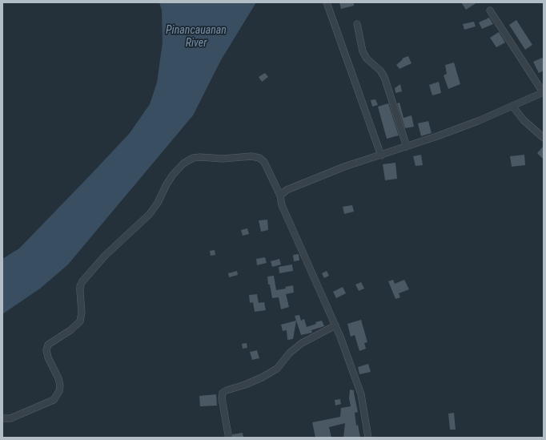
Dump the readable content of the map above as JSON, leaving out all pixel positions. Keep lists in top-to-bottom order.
{
  "water": ["Pinancauanan River"]
}
